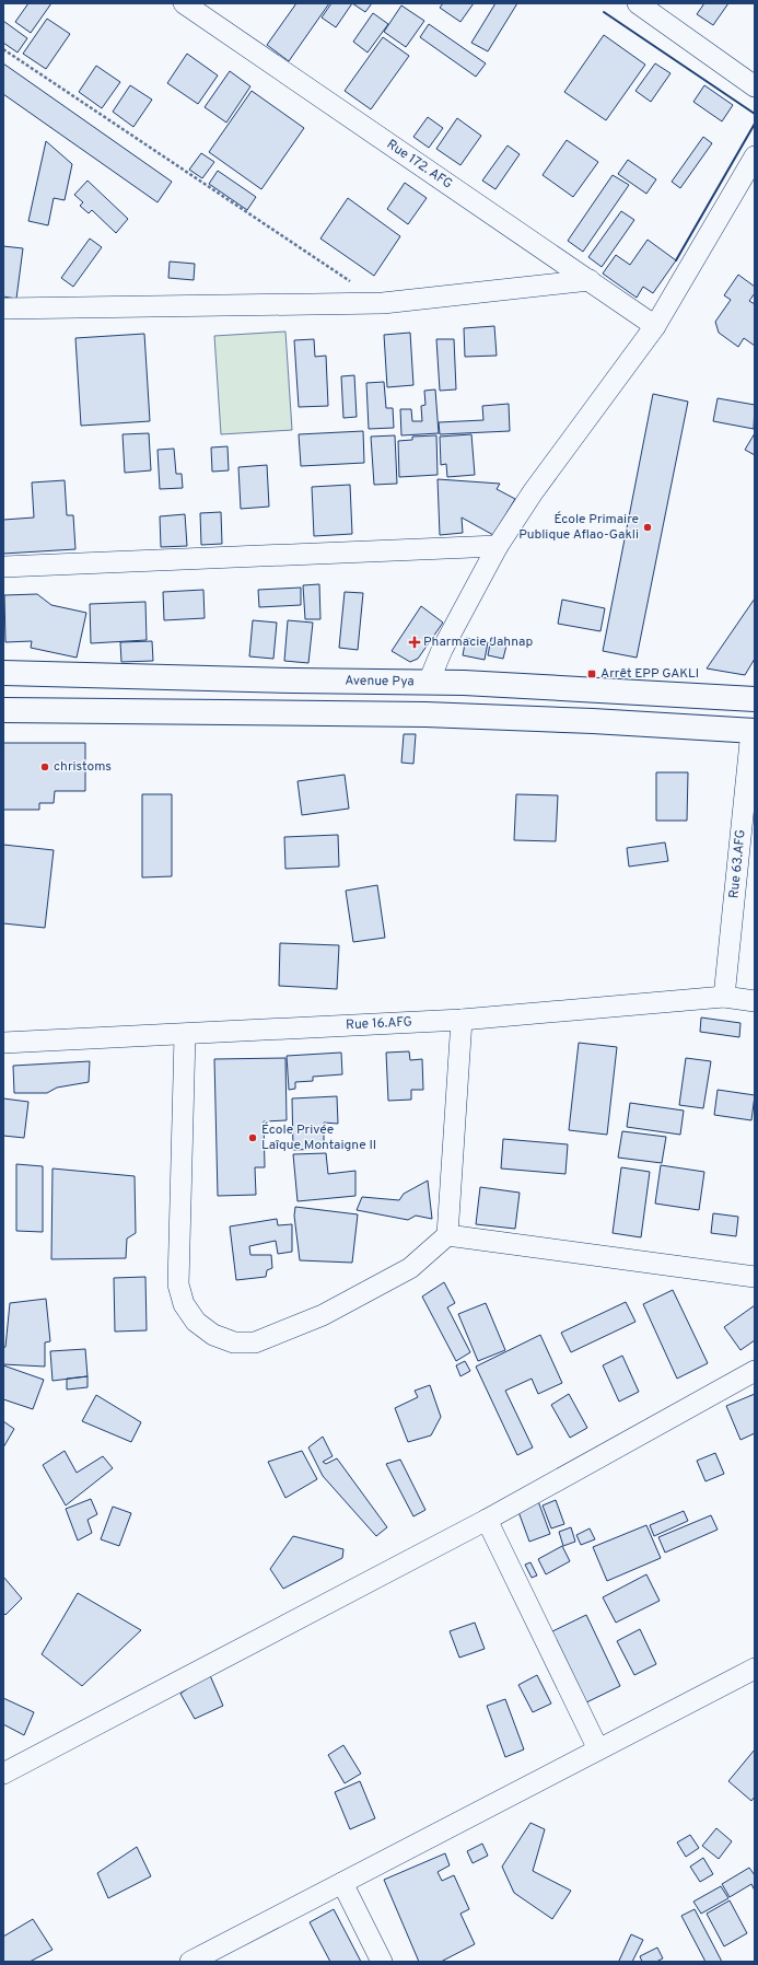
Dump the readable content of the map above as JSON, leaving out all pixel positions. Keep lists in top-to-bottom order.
{
  "streets": {
    "main road": ["Avenue Pya"],
    "street": ["Rue 172. AFG", "Rue 63.AFG", "Rue 16.AFG"]
  },
  "crossings": [
    ["Rue 63.AFG", "Rue 16.AFG"]
  ],
  "places": {
    "other": ["École Primaire Publique Aflao-Gakli", "christoms", "École Privée Laîque Montaigne II"],
    "health": ["Pharmacie Jahnap"],
    "transit": ["Arrêt EPP GAKLI"]
  }
}
